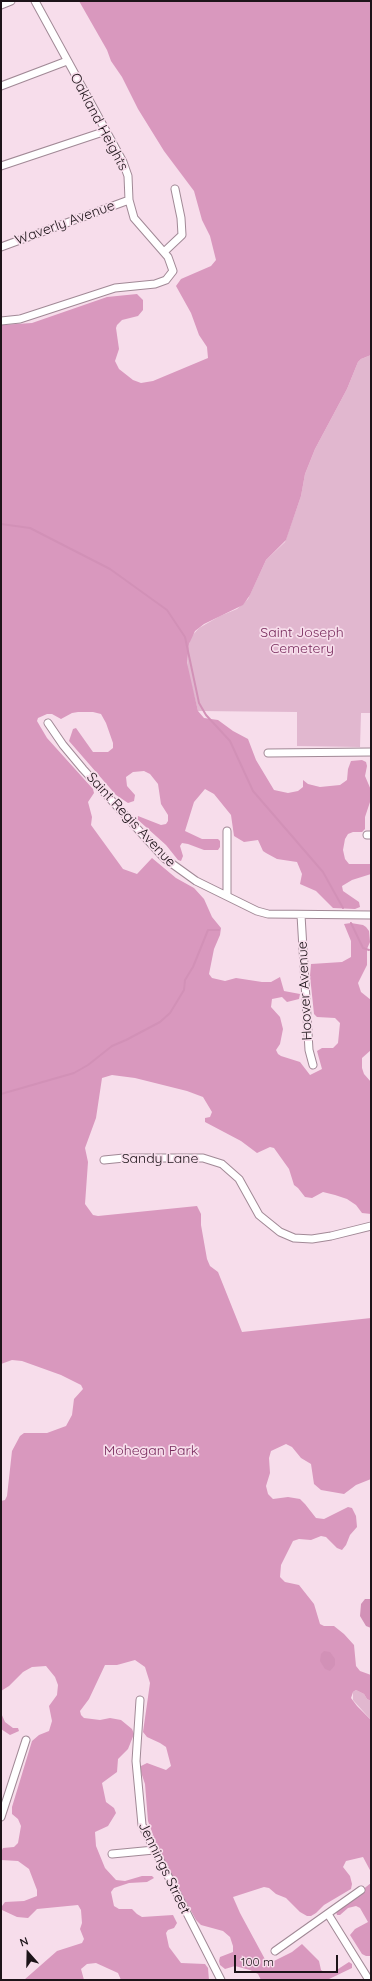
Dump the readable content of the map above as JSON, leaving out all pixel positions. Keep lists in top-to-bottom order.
{
  "streets": {
    "street": [
      "Oakland Heights",
      "Waverly Avenue",
      "Saint Regis Avenue",
      "Hoover Avenue",
      "Sandy Lane",
      "Jennings Street"
    ]
  },
  "crossings": [
    ["Oakland Heights", "Waverly Avenue"],
    ["Saint Regis Avenue", "Hoover Avenue"]
  ],
  "parks": ["Saint Joseph Cemetery", "Mohegan Park"],
  "scale_bar": "100 m",
  "north": "top"
}
